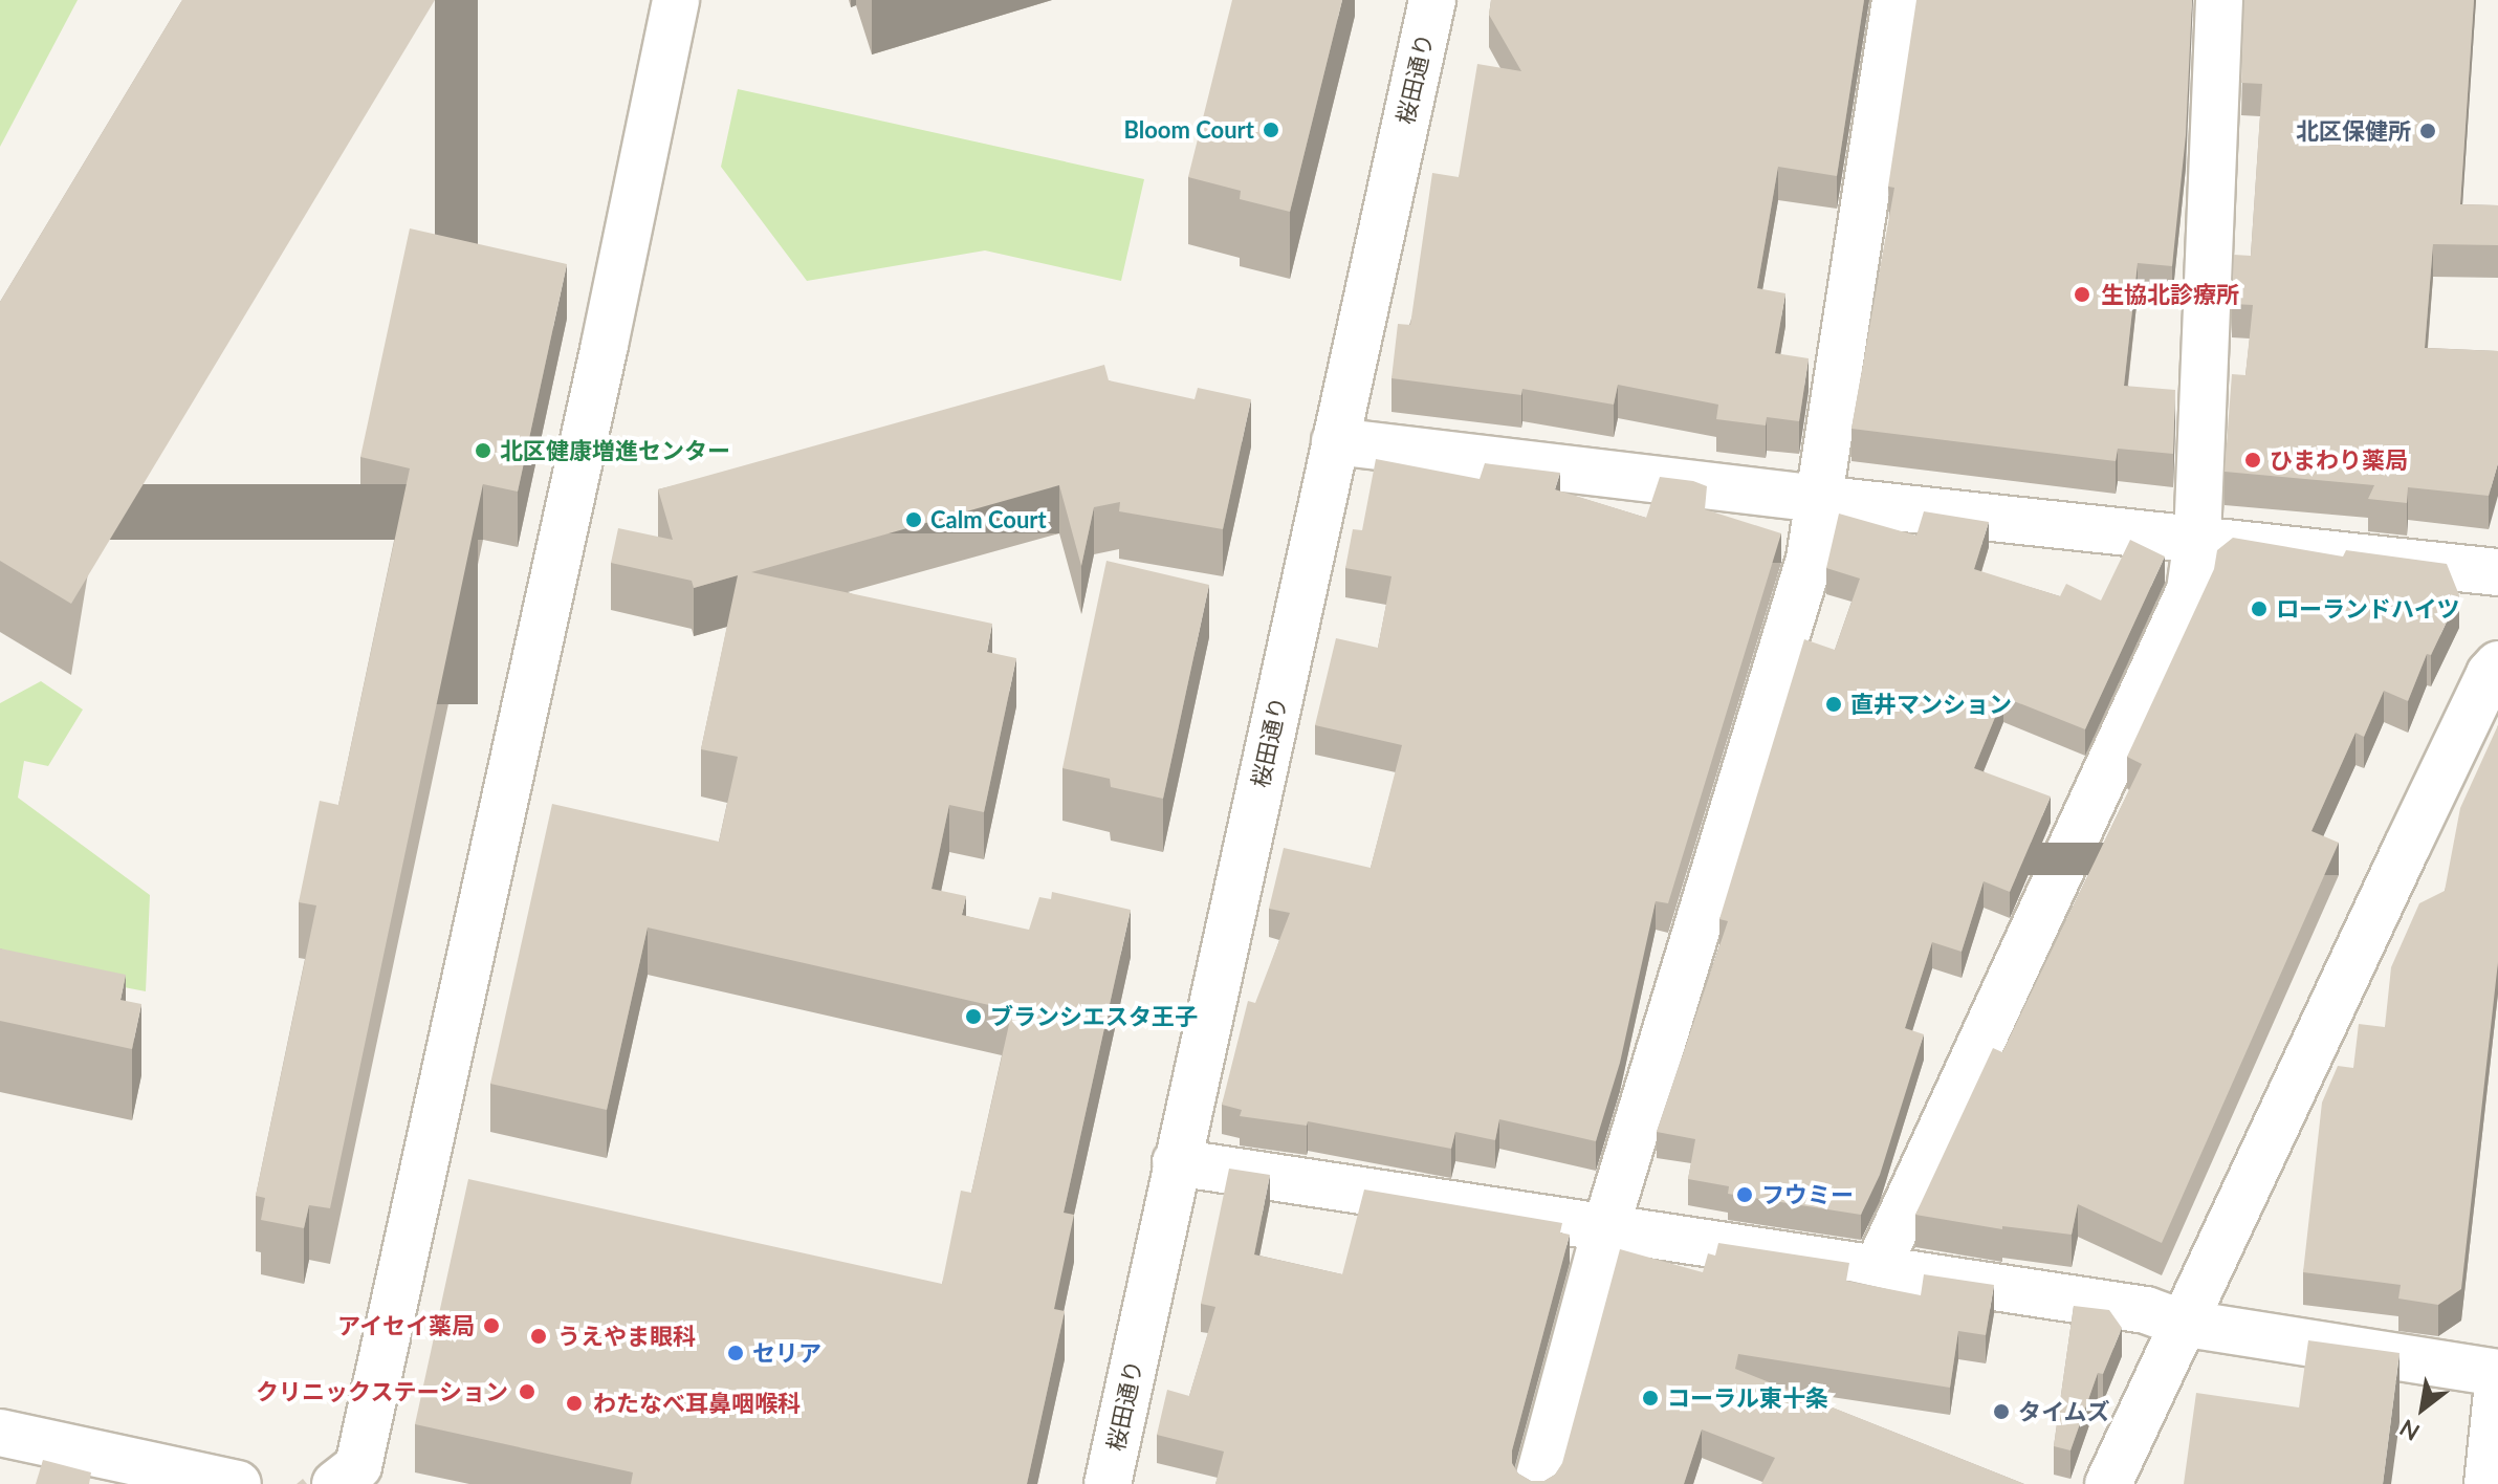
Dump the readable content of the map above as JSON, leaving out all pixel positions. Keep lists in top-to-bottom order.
{
  "streets": {
    "street": ["桜田通り"]
  },
  "places": [
    "Bloom Court",
    "北区保健所",
    "生協北診療所",
    "北区健康増進センター",
    "ひまわり薬局",
    "Calm Court",
    "ローランドハイツ",
    "直井マンション",
    "ブランシエスタ王子",
    "フウミー",
    "アイセイ薬局",
    "うえやま眼科",
    "セリア",
    "クリニックステーション",
    "コーラル東十条",
    "わたなべ耳鼻咽喉科",
    "タイムズ"
  ],
  "north": "bottom left"
}
